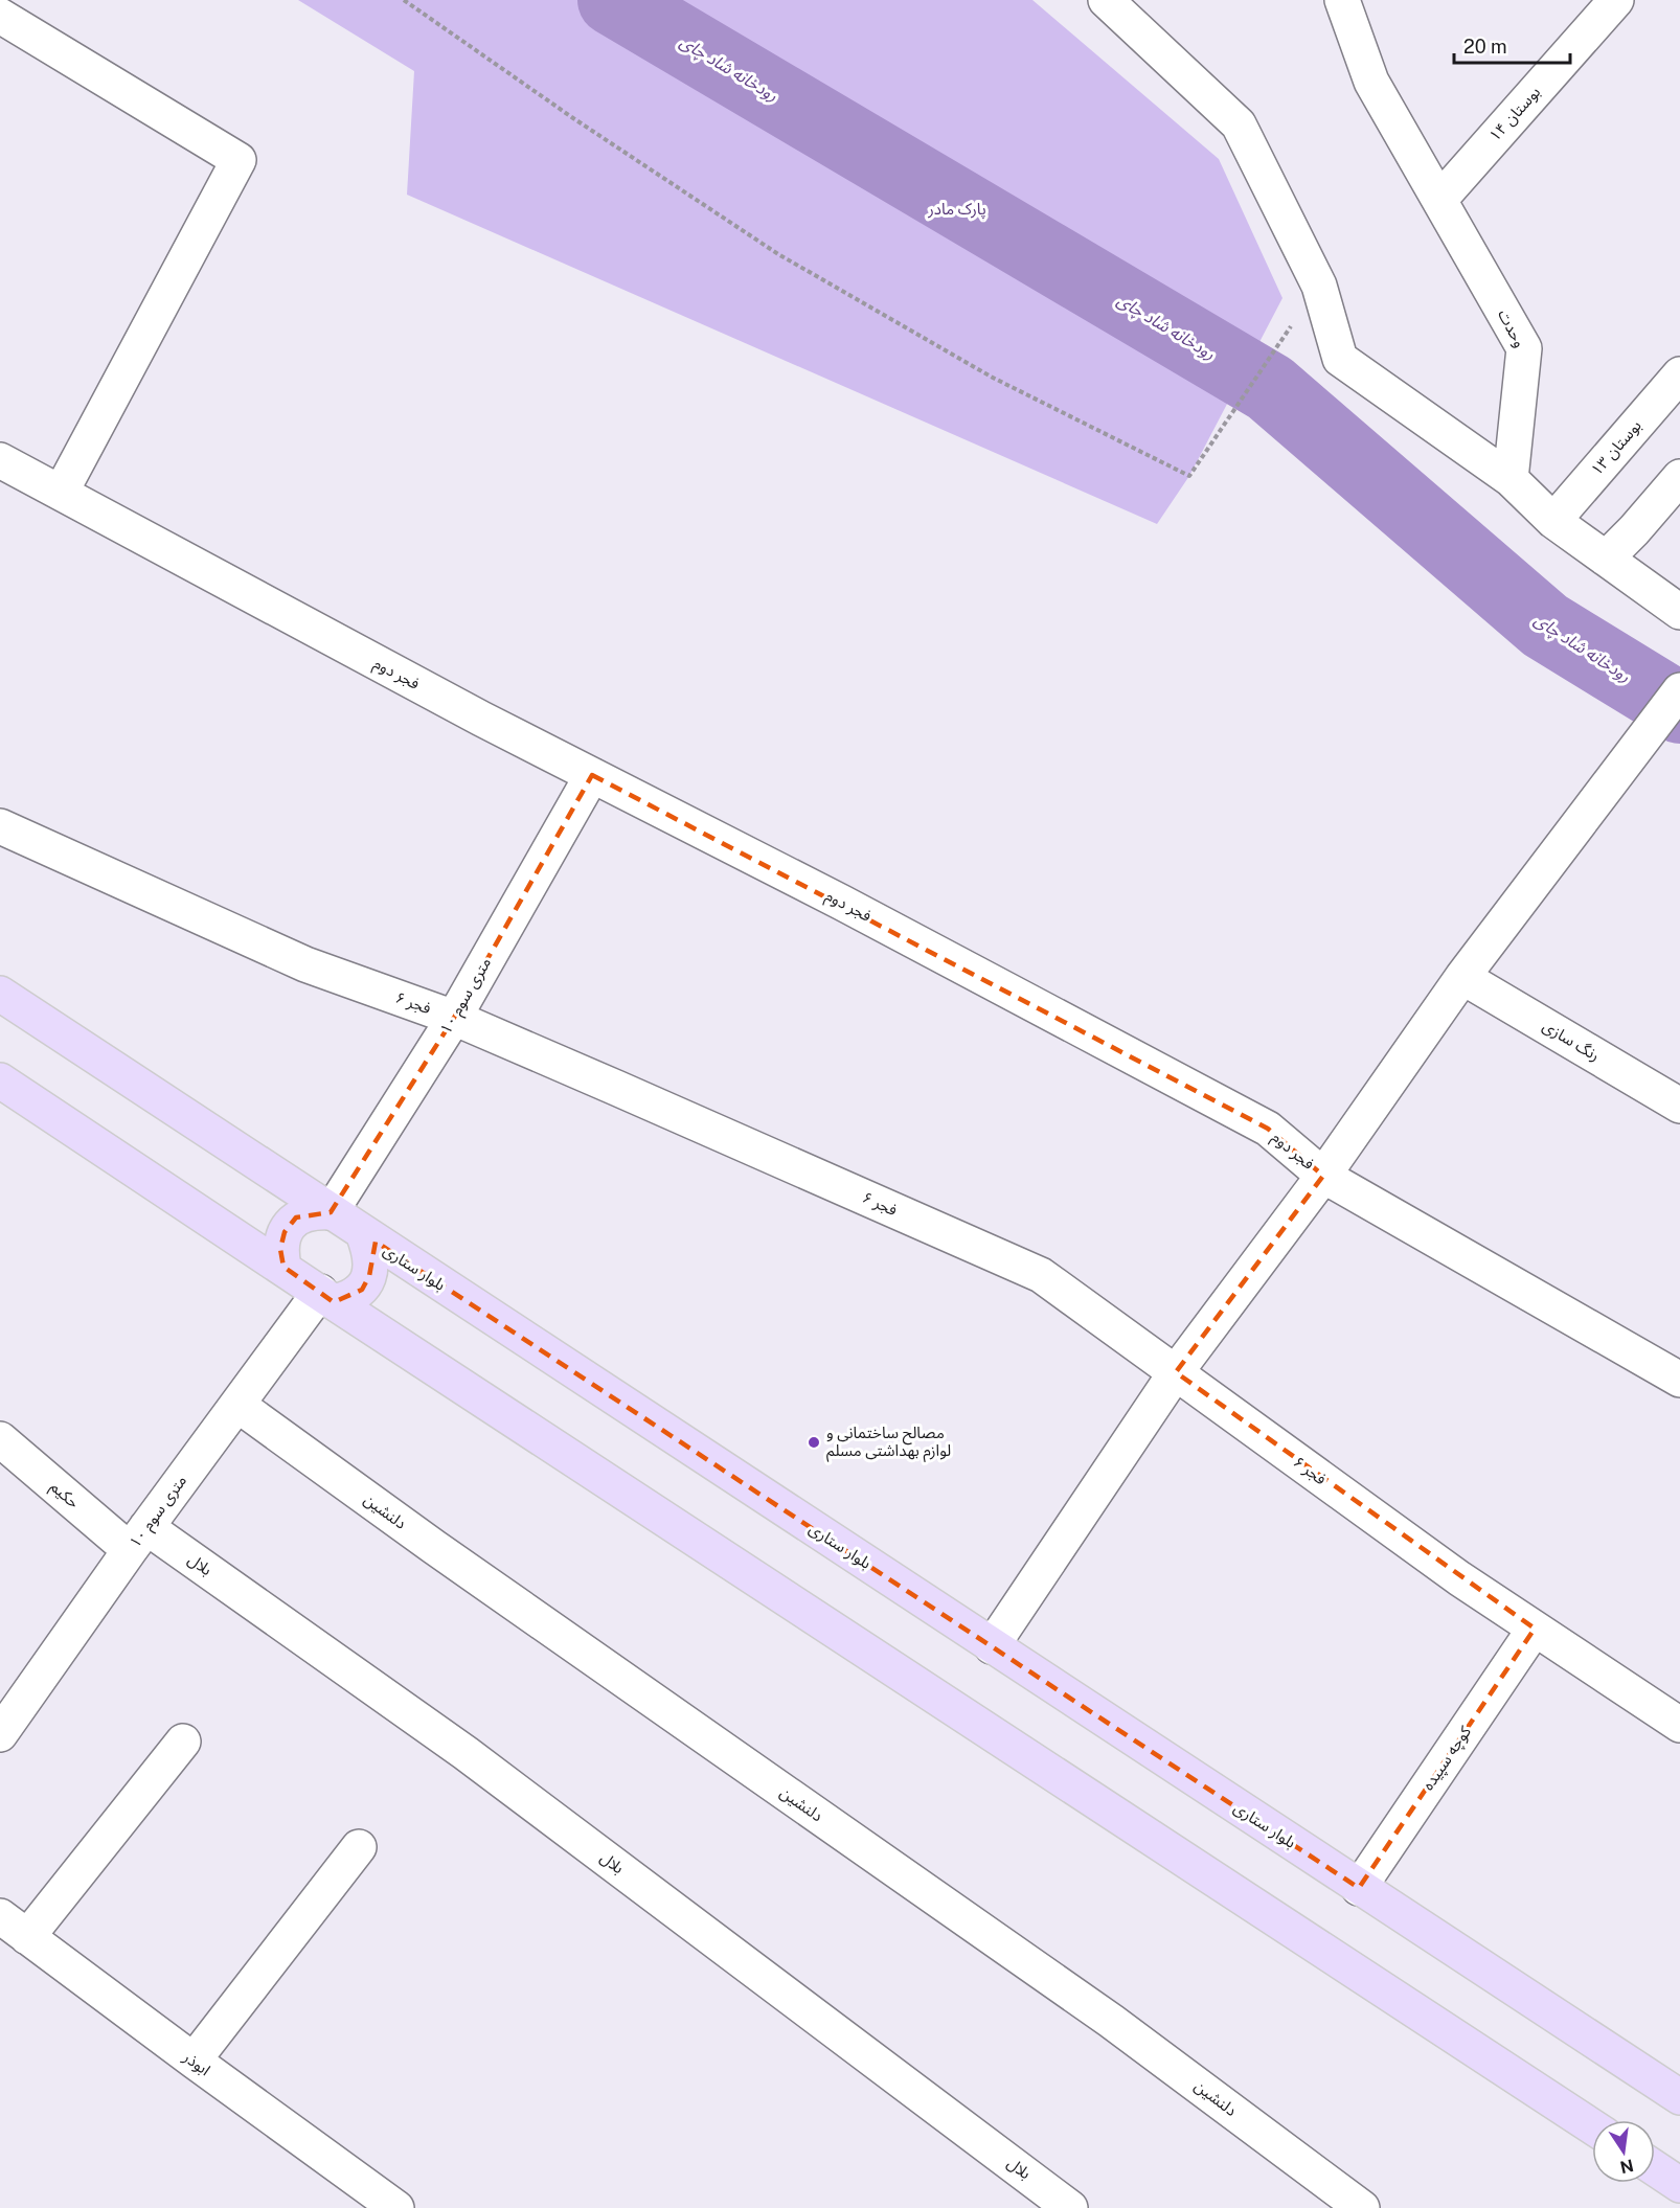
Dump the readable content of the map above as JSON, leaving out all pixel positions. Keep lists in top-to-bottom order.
{
  "streets": {
    "main road": ["بلوار ستاری"],
    "street": [
      "بوستان ۱۴",
      "وحدت",
      "بوستان ۱۳",
      "فجر دوم",
      "۱۰ متری سوم",
      "فجر ۶",
      "رنگ سازی",
      "حکیم",
      "دلنشین",
      "بلال",
      "کوچه سپیده",
      "ابوذر"
    ]
  },
  "crossings": [
    ["بوستان ۱۴", "وحدت"],
    ["فجر دوم", "۱۰ متری سوم"],
    ["۱۰ متری سوم", "فجر ۶"],
    ["۱۰ متری سوم", "بلوار ستاری"],
    ["۱۰ متری سوم", "حکیم"],
    ["۱۰ متری سوم", "دلنشین"],
    ["۱۰ متری سوم", "بلال"],
    ["فجر ۶", "کوچه سپیده"],
    ["بلوار ستاری", "کوچه سپیده"],
    ["حکیم", "بلال"]
  ],
  "water": ["رودخانه شاد چای"],
  "parks": ["پارک مادر"],
  "places": ["مصالح ساختمانی و لوازم بهداشتی مسلم"],
  "scale_bar": "20 m",
  "north": "bottom"
}
